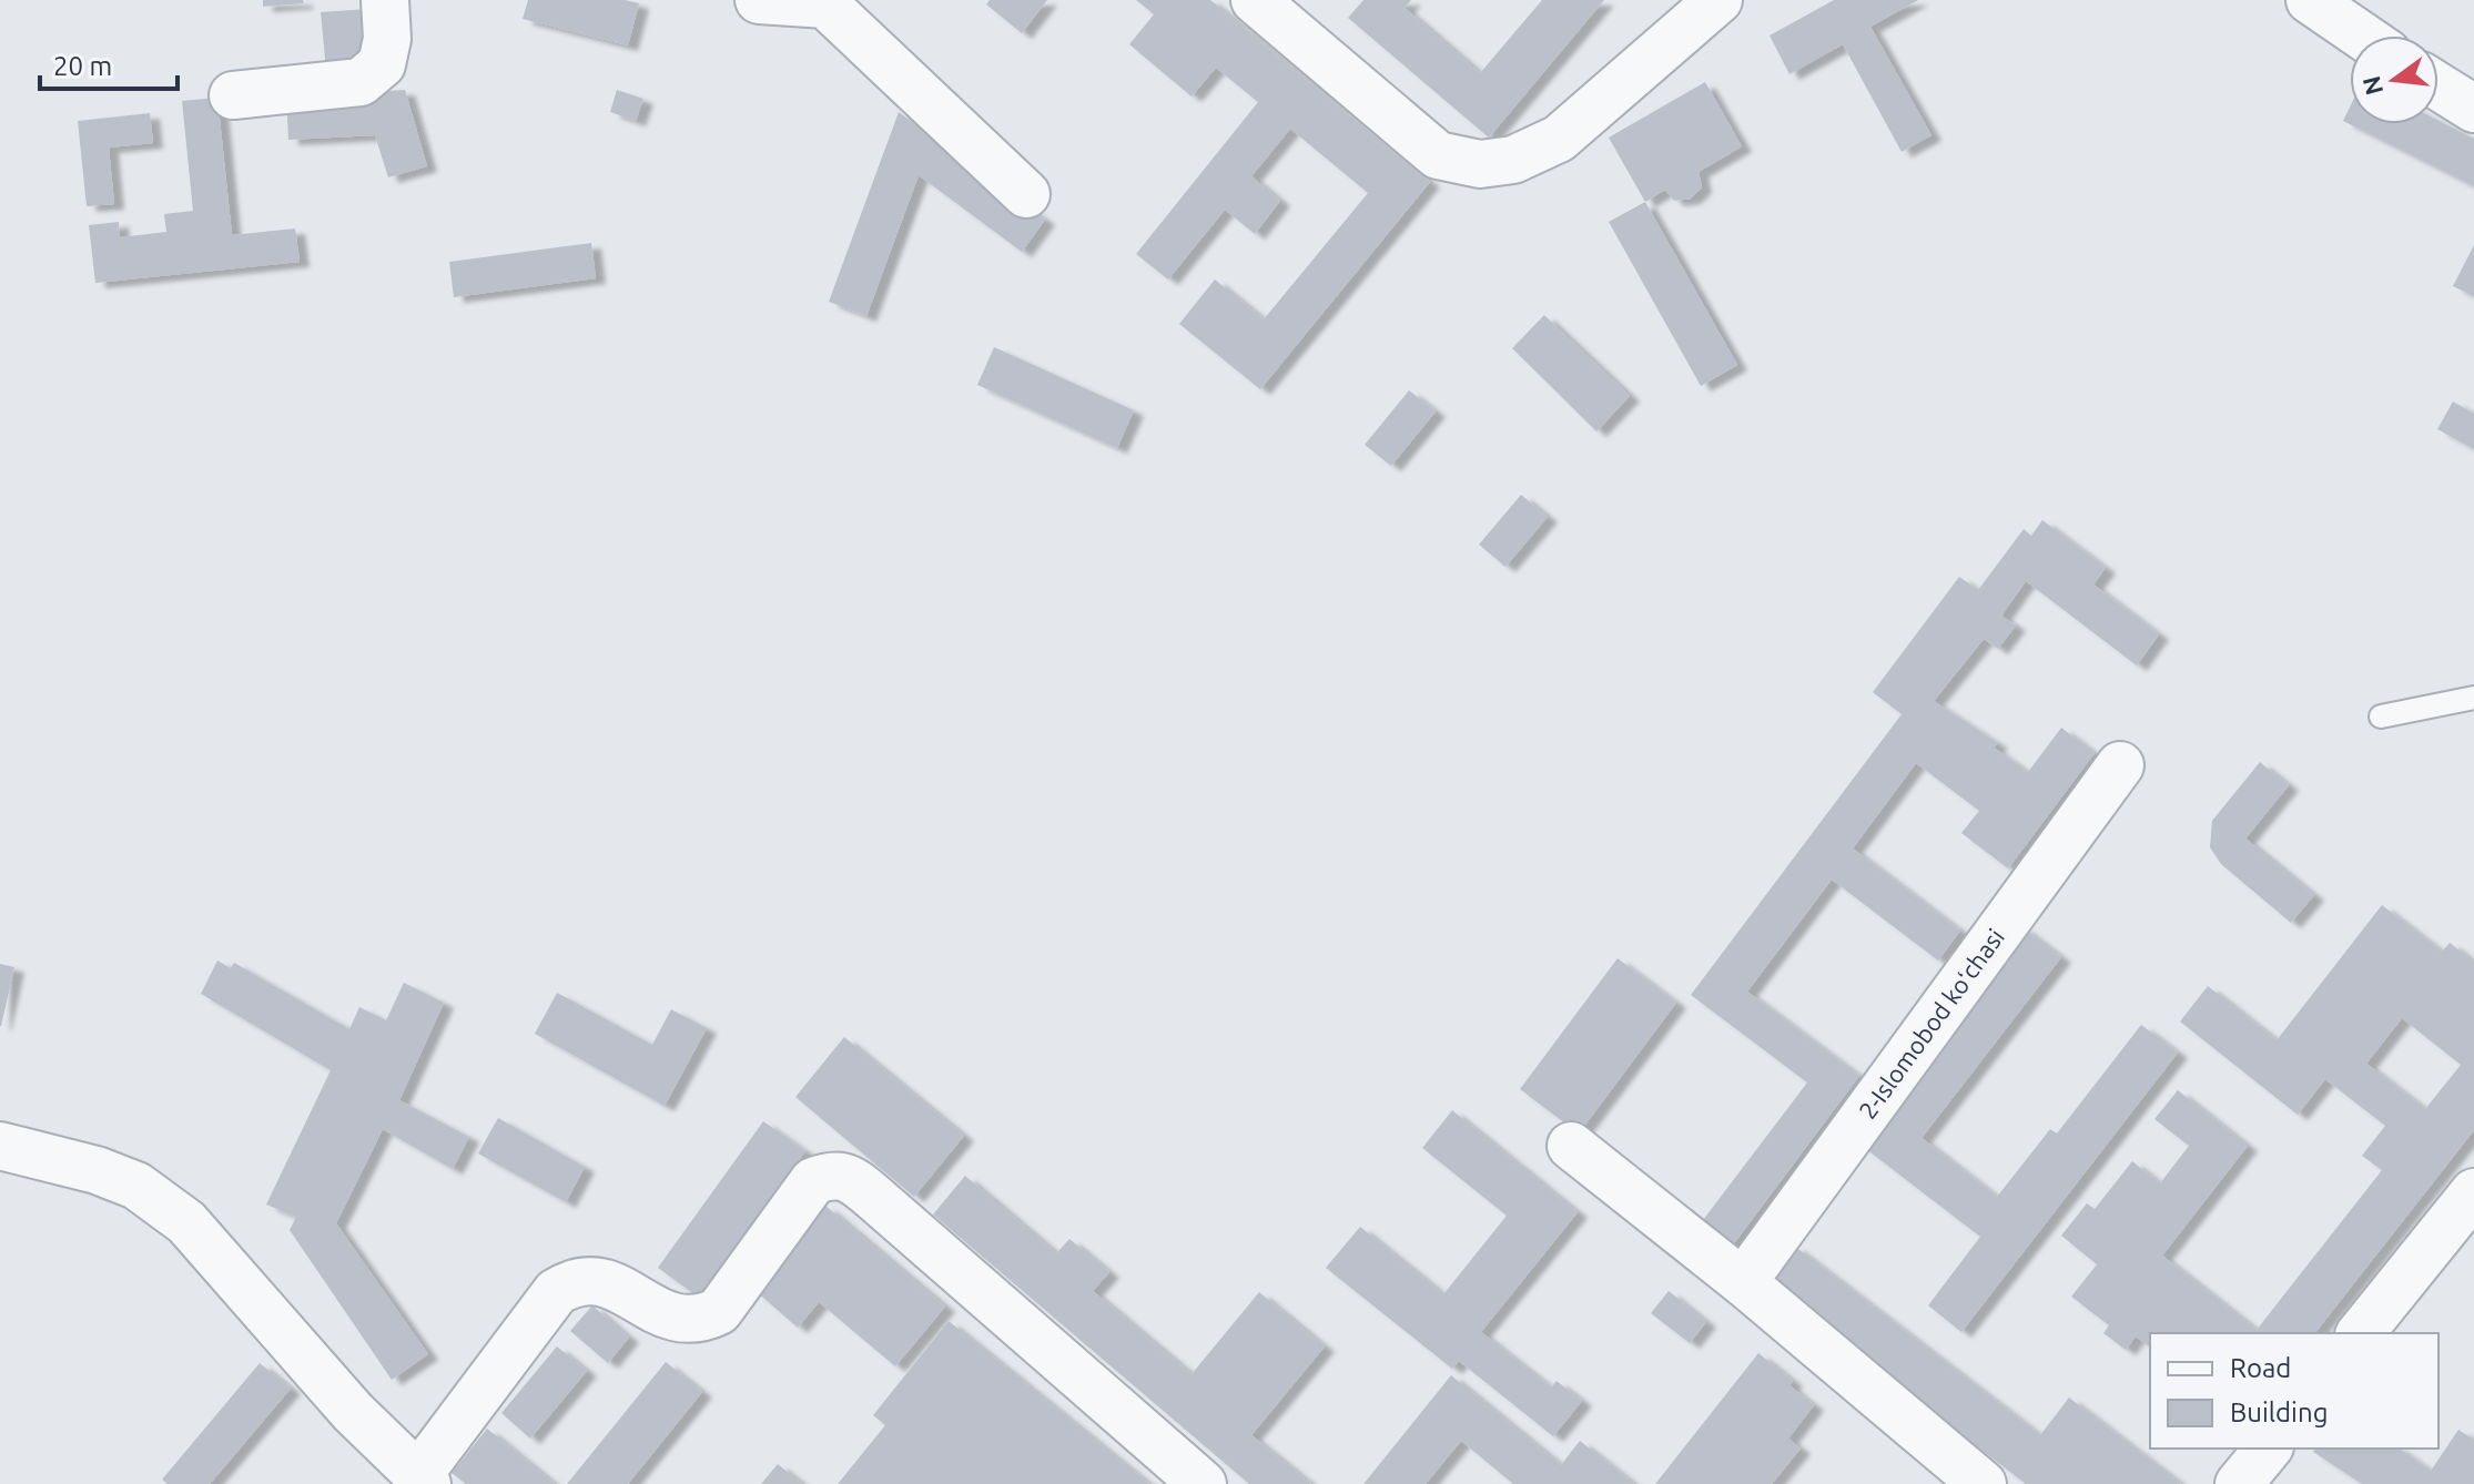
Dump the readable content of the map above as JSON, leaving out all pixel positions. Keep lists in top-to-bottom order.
{
  "streets": {
    "street": ["2-Islomobod koʻchasi"]
  },
  "legend": ["Road", "Building"],
  "scale_bar": "20 m",
  "north": "left"
}
